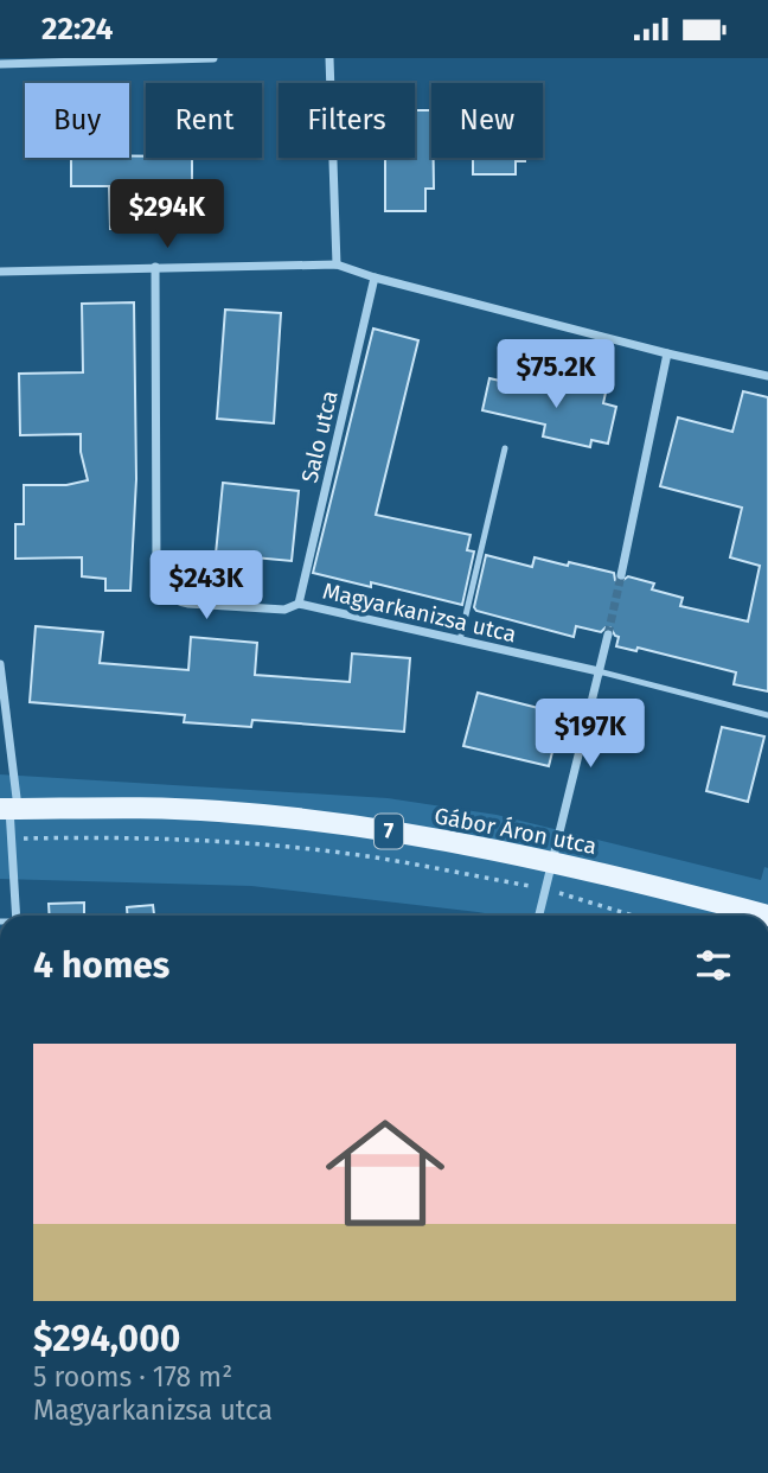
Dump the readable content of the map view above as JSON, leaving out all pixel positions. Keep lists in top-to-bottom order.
{
  "streets": {
    "main road": ["Gábor Áron utca", "7"],
    "street": ["Salo utca", "Magyarkanizsa utca"]
  },
  "crossings": [
    ["Salo utca", "Magyarkanizsa utca"]
  ],
  "page": {
    "status": "22:24",
    "chip": [
      "Buy",
      "Rent",
      "Filters",
      "New"
    ],
    "price": [
      "$294K",
      "$75.2K",
      "$243K",
      "$197K"
    ],
    "heading": "4 homes",
    "list": [
      {
        "name": "$294,000",
        "note": "5 rooms · 178 m² · Magyarkanizsa utca"
      }
    ]
  }
}
